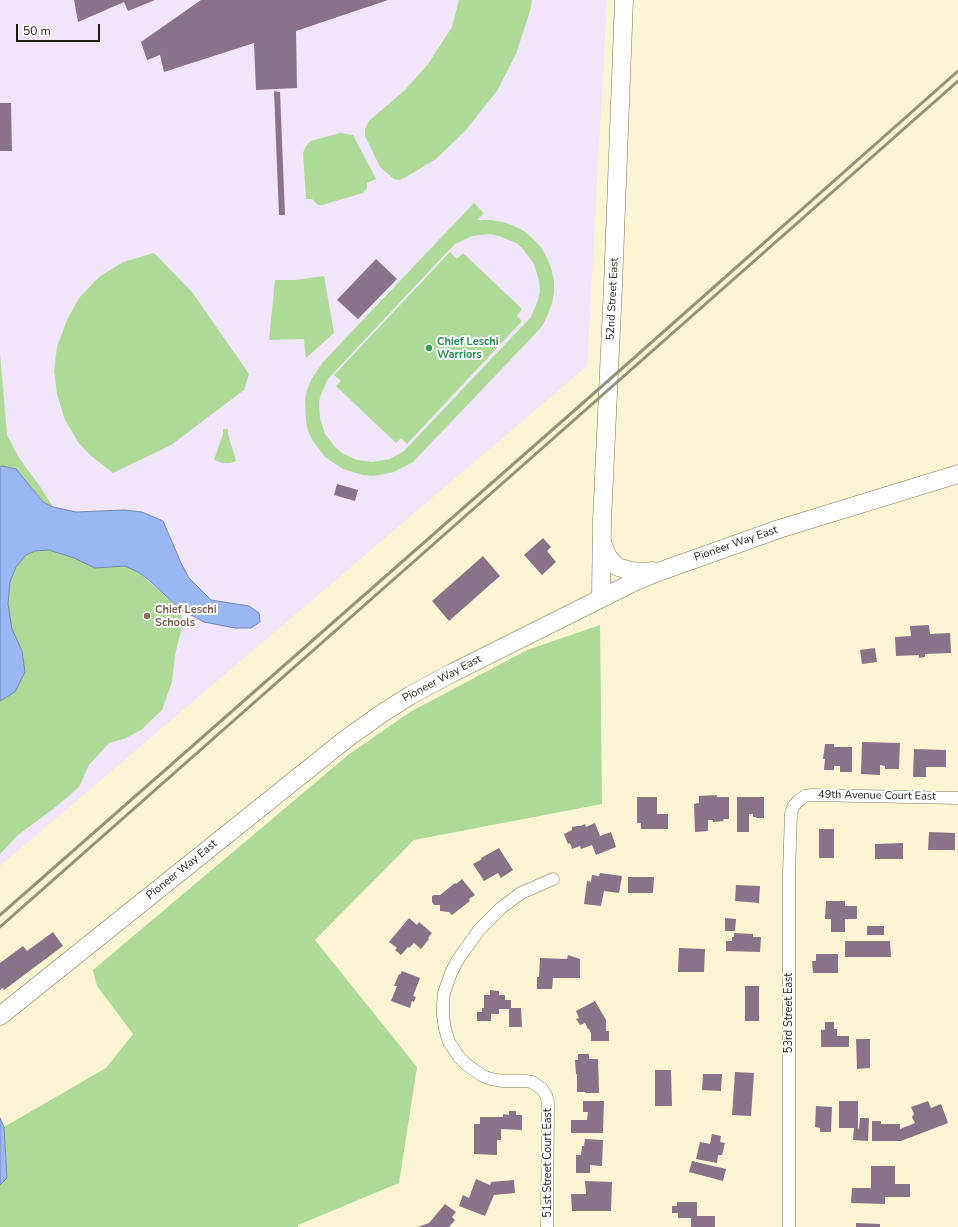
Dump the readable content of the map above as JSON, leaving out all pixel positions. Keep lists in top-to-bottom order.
{
  "streets": {
    "main road": ["52nd Street East", "Pioneer Way East"],
    "street": ["49th Avenue Court East", "53rd Street East", "51st Street Court East"]
  },
  "crossings": [
    ["52nd Street East", "Pioneer Way East"],
    ["49th Avenue Court East", "53rd Street East"]
  ],
  "places": ["Chief Leschi Warriors", "Chief Leschi Schools"],
  "scale_bar": "50 m"
}
